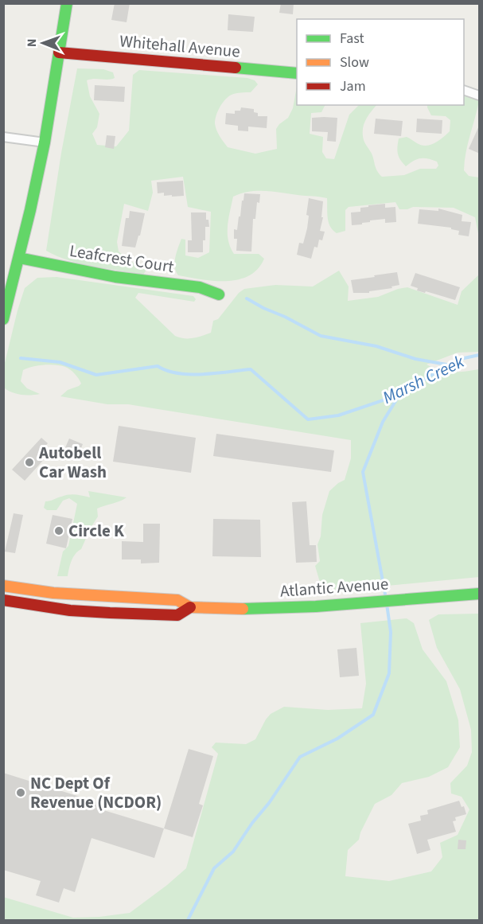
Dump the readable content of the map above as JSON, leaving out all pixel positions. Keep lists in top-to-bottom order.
{
  "streets": {
    "main road": ["Whitehall Avenue", "Leafcrest Court", "Atlantic Avenue"]
  },
  "water": ["Marsh Creek"],
  "places": ["Autobell Car Wash", "Circle K", "NC Dept Of Revenue (NCDOR)"],
  "legend": ["Fast", "Slow", "Jam"],
  "north": "left"
}
